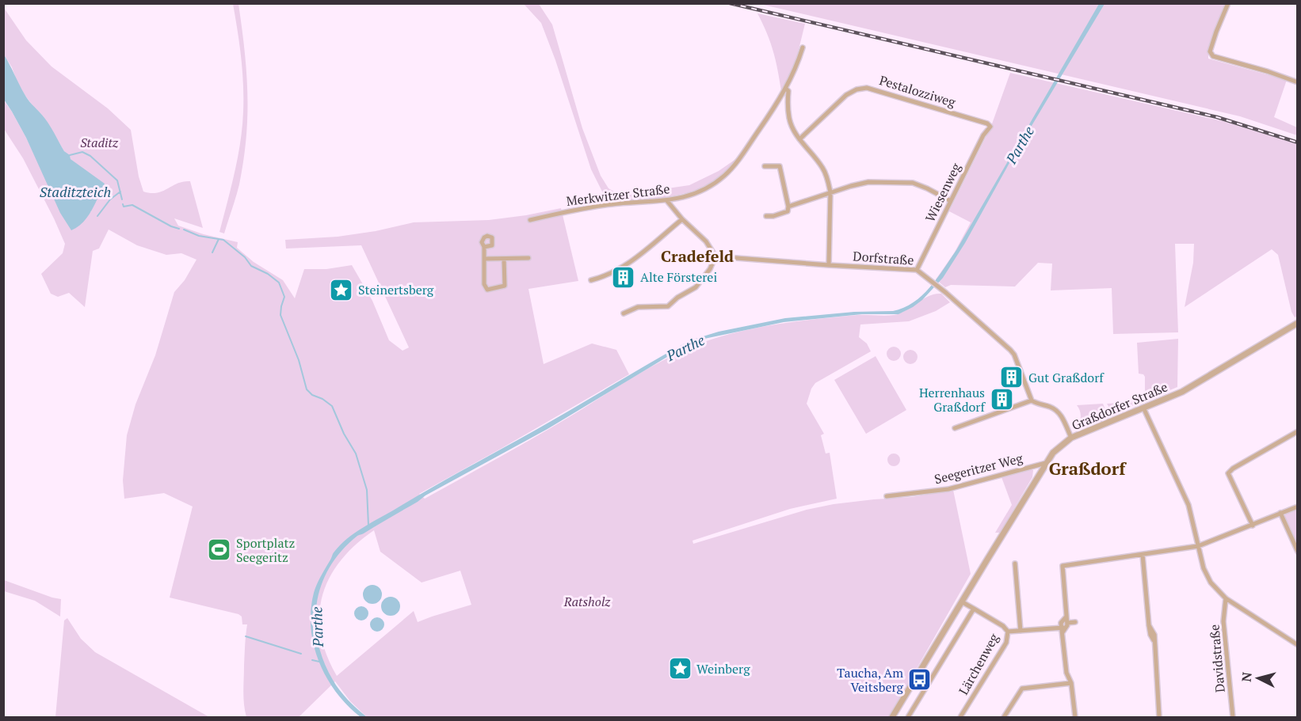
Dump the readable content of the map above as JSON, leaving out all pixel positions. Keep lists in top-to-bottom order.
{
  "streets": {
    "street": [
      "Pestalozziweg",
      "Wiesenweg",
      "Merkwitzer Straße",
      "Dorfstraße",
      "Graßdorfer Straße",
      "Seegeritzer Weg",
      "Davidstraße",
      "Lärchenweg"
    ]
  },
  "crossings": [
    ["Pestalozziweg", "Wiesenweg"],
    ["Wiesenweg", "Dorfstraße"],
    ["Graßdorfer Straße", "Seegeritzer Weg"]
  ],
  "districts": ["Cradefeld", "Graßdorf"],
  "water": ["Parthe", "Staditzteich"],
  "parks": ["Staditz", "Ratsholz"],
  "places": {
    "building": ["Alte Försterei", "Gut Graßdorf", "Herrenhaus Graßdorf"],
    "place": ["Steinertsberg", "Weinberg"],
    "sports": ["Sportplatz Seegeritz"],
    "bus stop": ["Taucha, Am Veitsberg"]
  },
  "north": "left"
}
